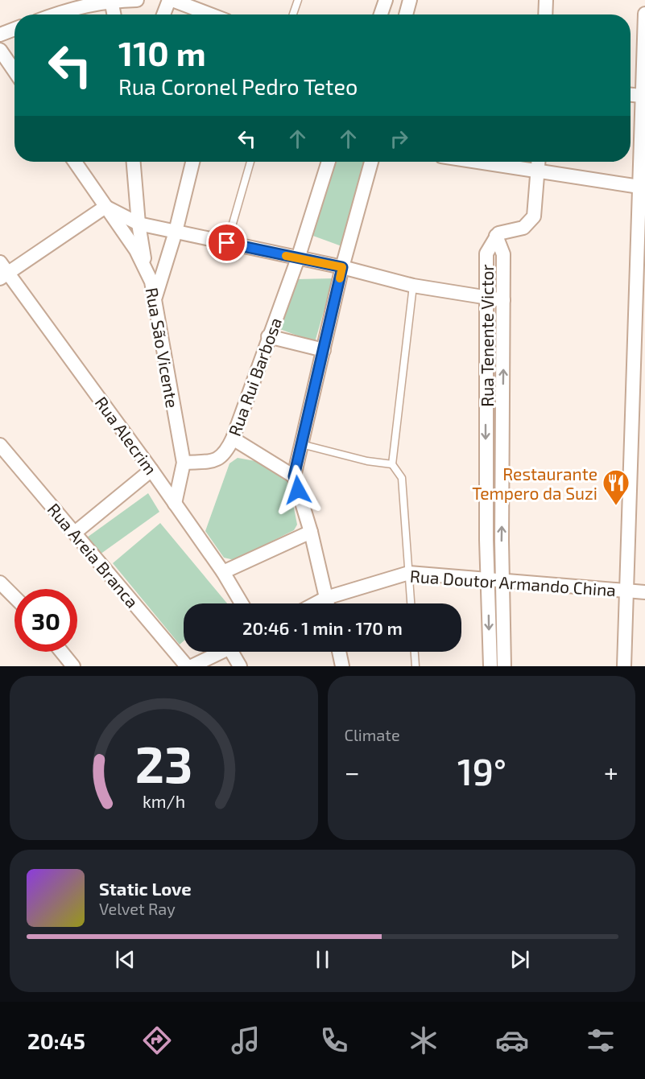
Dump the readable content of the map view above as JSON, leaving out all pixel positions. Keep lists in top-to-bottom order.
{
  "streets": {
    "street": [
      "Rua Tenente Victor",
      "Rua São Vicente",
      "Rua Rui Barbosa",
      "Rua Alecrim",
      "Rua Areia Branca",
      "Rua Doutor Armando China"
    ]
  },
  "crossings": [
    ["Rua Tenente Victor", "Rua Doutor Armando China"],
    ["Rua São Vicente", "Rua Rui Barbosa"],
    ["Rua São Vicente", "Rua Alecrim"]
  ],
  "places": {
    "restaurant": ["Restaurante Tempero da Suzi"]
  },
  "page": {
    "turn": ["110 m", "Rua Coronel Pedro Teteo"],
    "limit": "30",
    "trip": "20:46 · 1 min · 170 m",
    "tile": "Climate",
    "heat": ["−", "19°", "+"],
    "song": ["Static Love", "Velvet Ray"],
    "tabs": "20:45",
    "gauge": ["23", "km/h"]
  }
}
